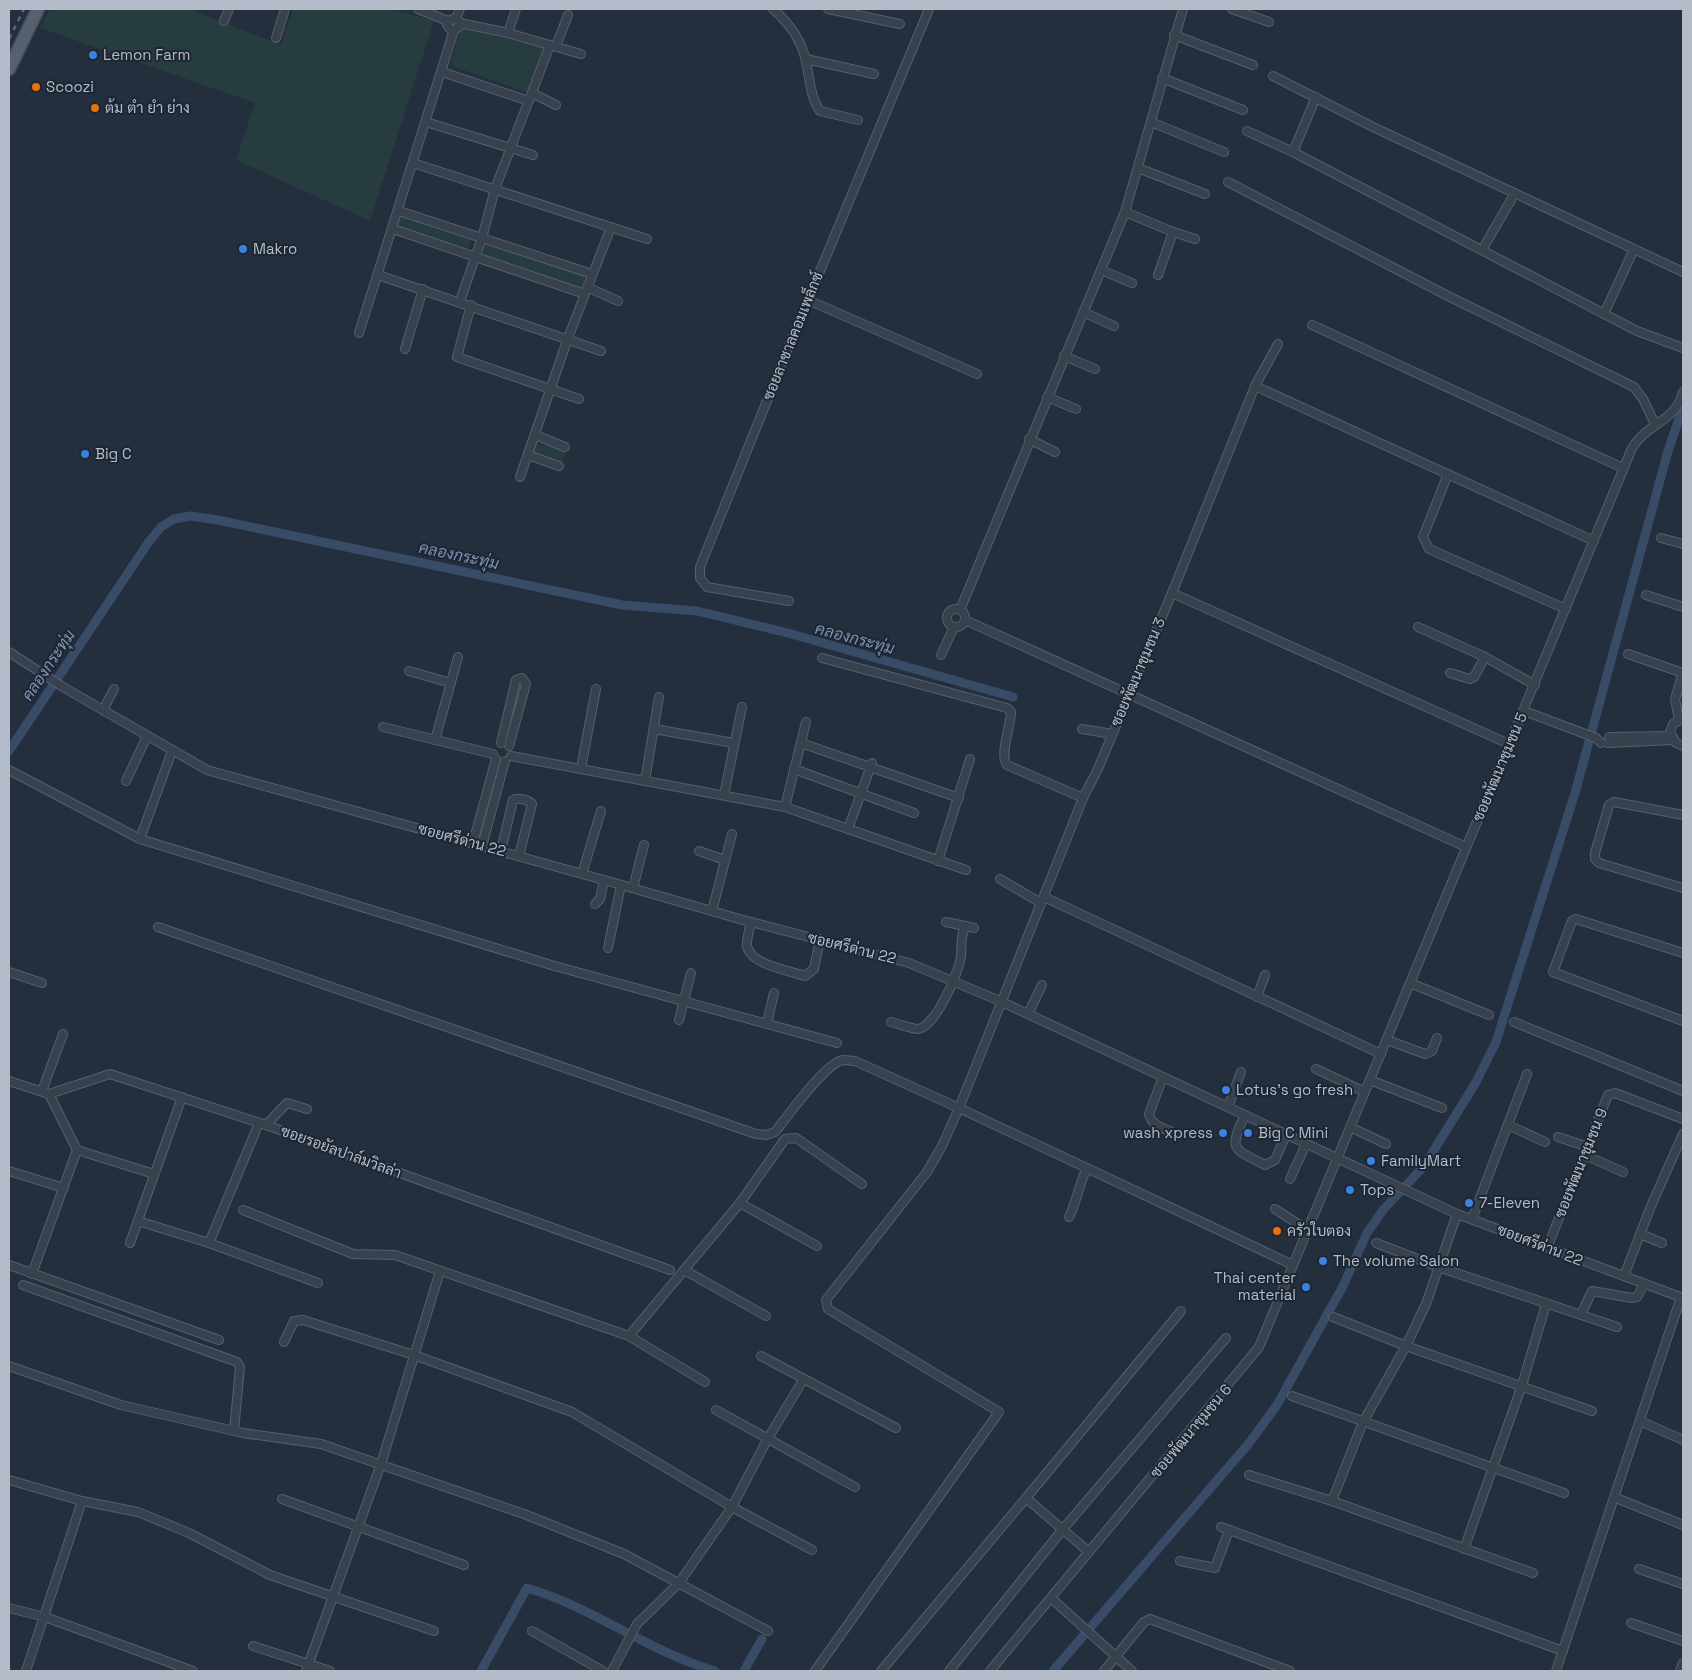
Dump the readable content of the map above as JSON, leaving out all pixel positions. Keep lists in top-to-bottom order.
{
  "streets": {
    "street": [
      "ซอยลาซาลคอมเพล็กซ์",
      "ซอยพัฒนาชุมชน 3",
      "ซอยพัฒนาชุมชน 5",
      "ซอยศรีด่าน 22",
      "ซอยรอยัลปาล์มวิลล่า",
      "ซอยพัฒนาชุมชน 9",
      "ซอยพัฒนาชุมชน 6"
    ]
  },
  "crossings": [
    ["ซอยพัฒนาชุมชน 3", "ซอยศรีด่าน 22"],
    ["ซอยพัฒนาชุมชน 5", "ซอยศรีด่าน 22"],
    ["ซอยพัฒนาชุมชน 5", "ซอยพัฒนาชุมชน 6"],
    ["ซอยศรีด่าน 22", "ซอยพัฒนาชุมชน 9"],
    ["ซอยศรีด่าน 22", "ซอยพัฒนาชุมชน 6"]
  ],
  "water": ["คลองกระทุ่ม"],
  "places": [
    "Lemon Farm",
    "Scoozi",
    "ต้ม ตำ ยำ ย่าง",
    "Makro",
    "Big C",
    "Lotus's go fresh",
    "wash xpress",
    "Big C Mini",
    "FamilyMart",
    "Tops",
    "7-Eleven",
    "ครัวใบตอง",
    "The volume Salon",
    "Thai center material"
  ]
}
